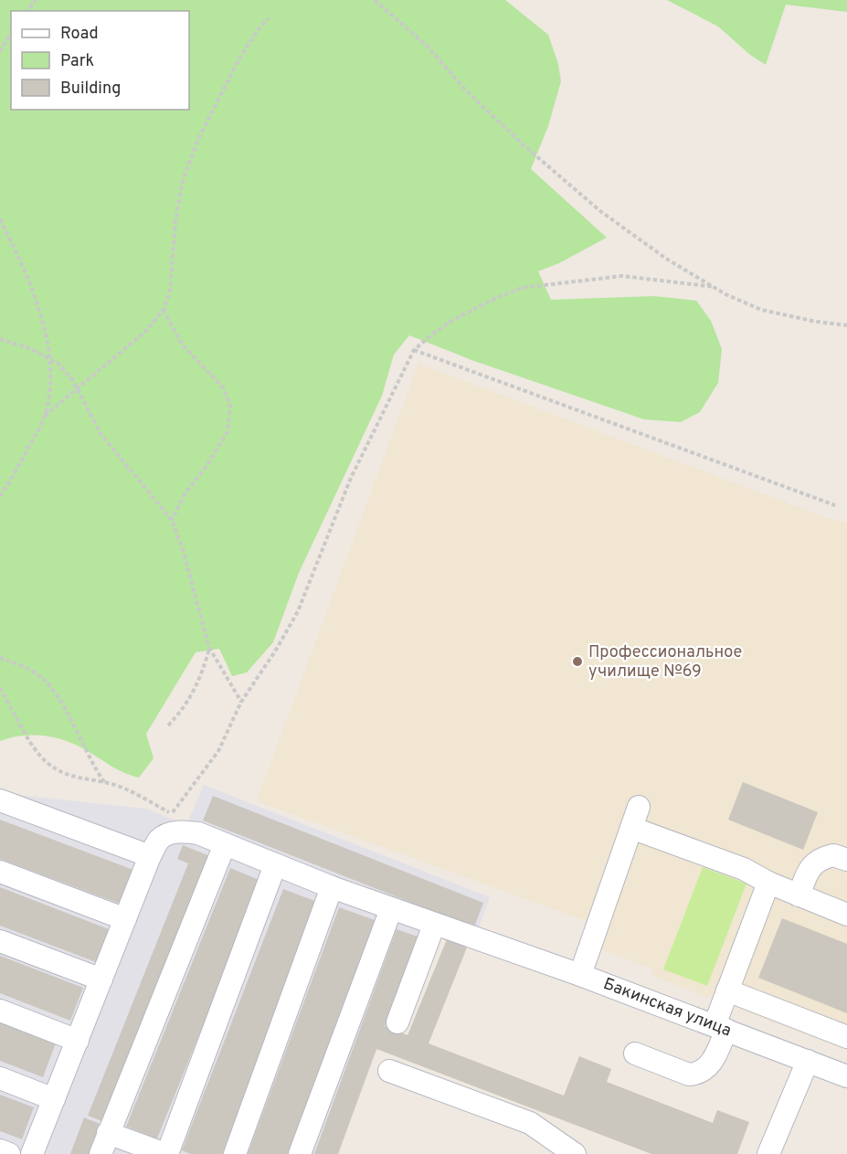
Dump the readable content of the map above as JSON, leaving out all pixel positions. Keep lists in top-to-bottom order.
{
  "streets": {
    "street": ["Бакинская улица"]
  },
  "places": ["Профессиональное училище №69"],
  "legend": ["Road", "Park", "Building"]
}
